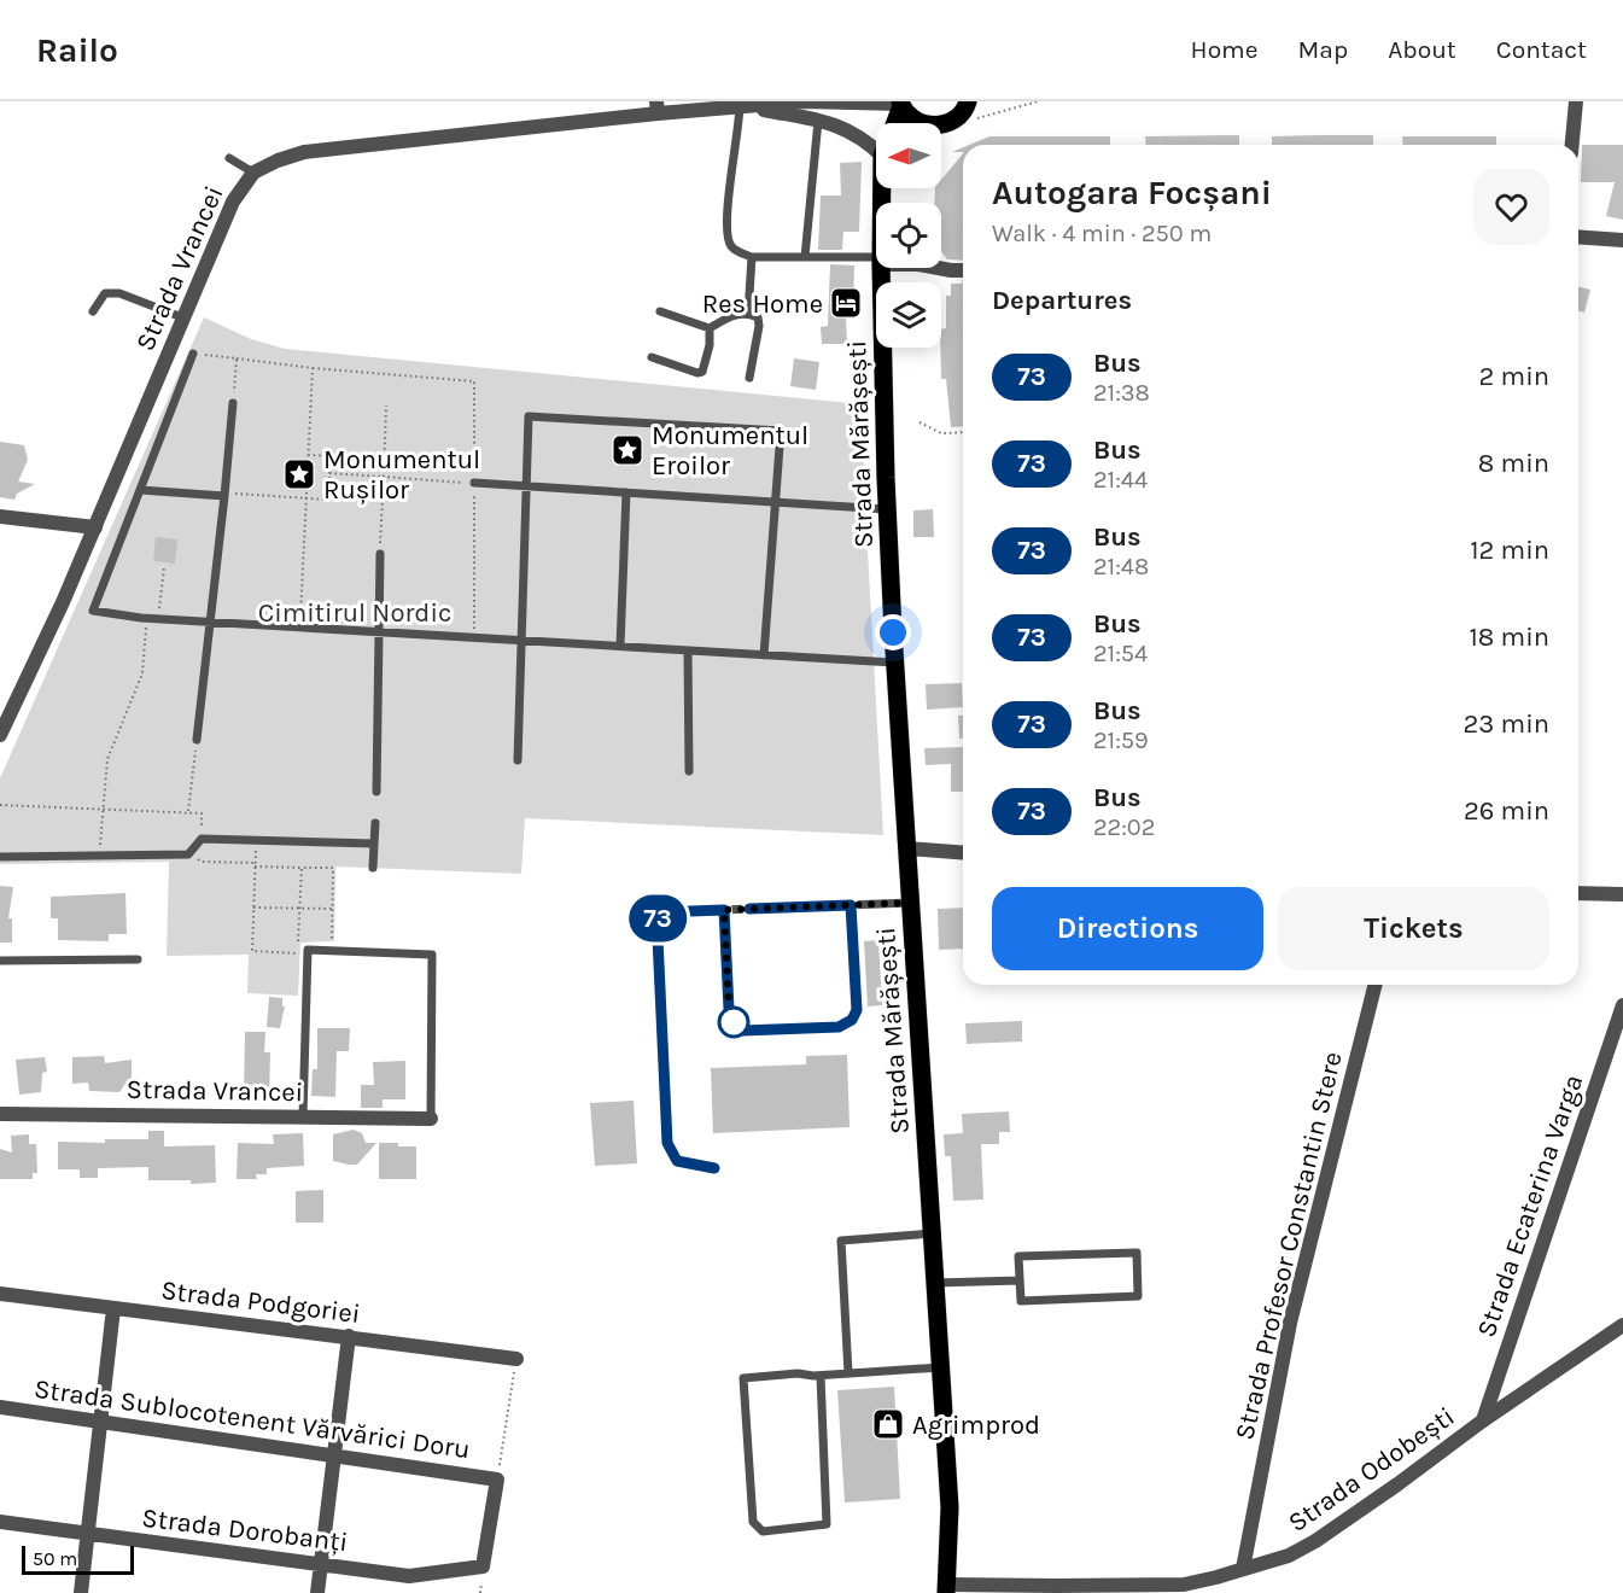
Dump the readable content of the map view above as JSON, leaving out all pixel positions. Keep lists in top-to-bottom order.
{
  "streets": {
    "main road": ["Strada Mărășești"],
    "street": [
      "Strada Vrancei",
      "Strada Ecaterina Varga",
      "Strada Profesor Constantin Stere",
      "Strada Podgoriei",
      "Strada Sublocotenent Vărvărici Doru",
      "Strada Odobești",
      "Strada Dorobanți"
    ]
  },
  "crossings": [
    ["Strada Vrancei", "Strada Mărășești"],
    ["Strada Mărășești", "Strada Odobești"],
    ["Strada Ecaterina Varga", "Strada Odobești"],
    ["Strada Profesor Constantin Stere", "Strada Odobești"],
    ["Strada Sublocotenent Vărvărici Doru", "Strada Dorobanți"]
  ],
  "parks": ["Cimitirul Nordic"],
  "places": {
    "hotel": ["Res Home"],
    "place": ["Monumentul Eroilor", "Monumentul Rușilor"],
    "shop": ["Agrimprod"]
  },
  "lines": ["bus line 73"],
  "scale_bar": "50 m",
  "north": "left",
  "page": {
    "header": "Railo",
    "nav": [
      "Home",
      "Map",
      "About",
      "Contact"
    ],
    "on_map": "73",
    "heading": [
      ["Autogara Focșani", "Walk · 4 min · 250 m"],
      "Departures"
    ],
    "list": [
      {
        "mark": "73",
        "name": "Bus",
        "note": "21:38",
        "value": "2 min"
      },
      {
        "mark": "73",
        "name": "Bus",
        "note": "21:44",
        "value": "8 min"
      },
      {
        "mark": "73",
        "name": "Bus",
        "note": "21:48",
        "value": "12 min"
      },
      {
        "mark": "73",
        "name": "Bus",
        "note": "21:54",
        "value": "18 min"
      },
      {
        "mark": "73",
        "name": "Bus",
        "note": "21:59",
        "value": "23 min"
      },
      {
        "mark": "73",
        "name": "Bus",
        "note": "22:02",
        "value": "26 min"
      }
    ],
    "buttons": ["Directions", "Tickets"],
    "scale": "50 m"
  }
}
